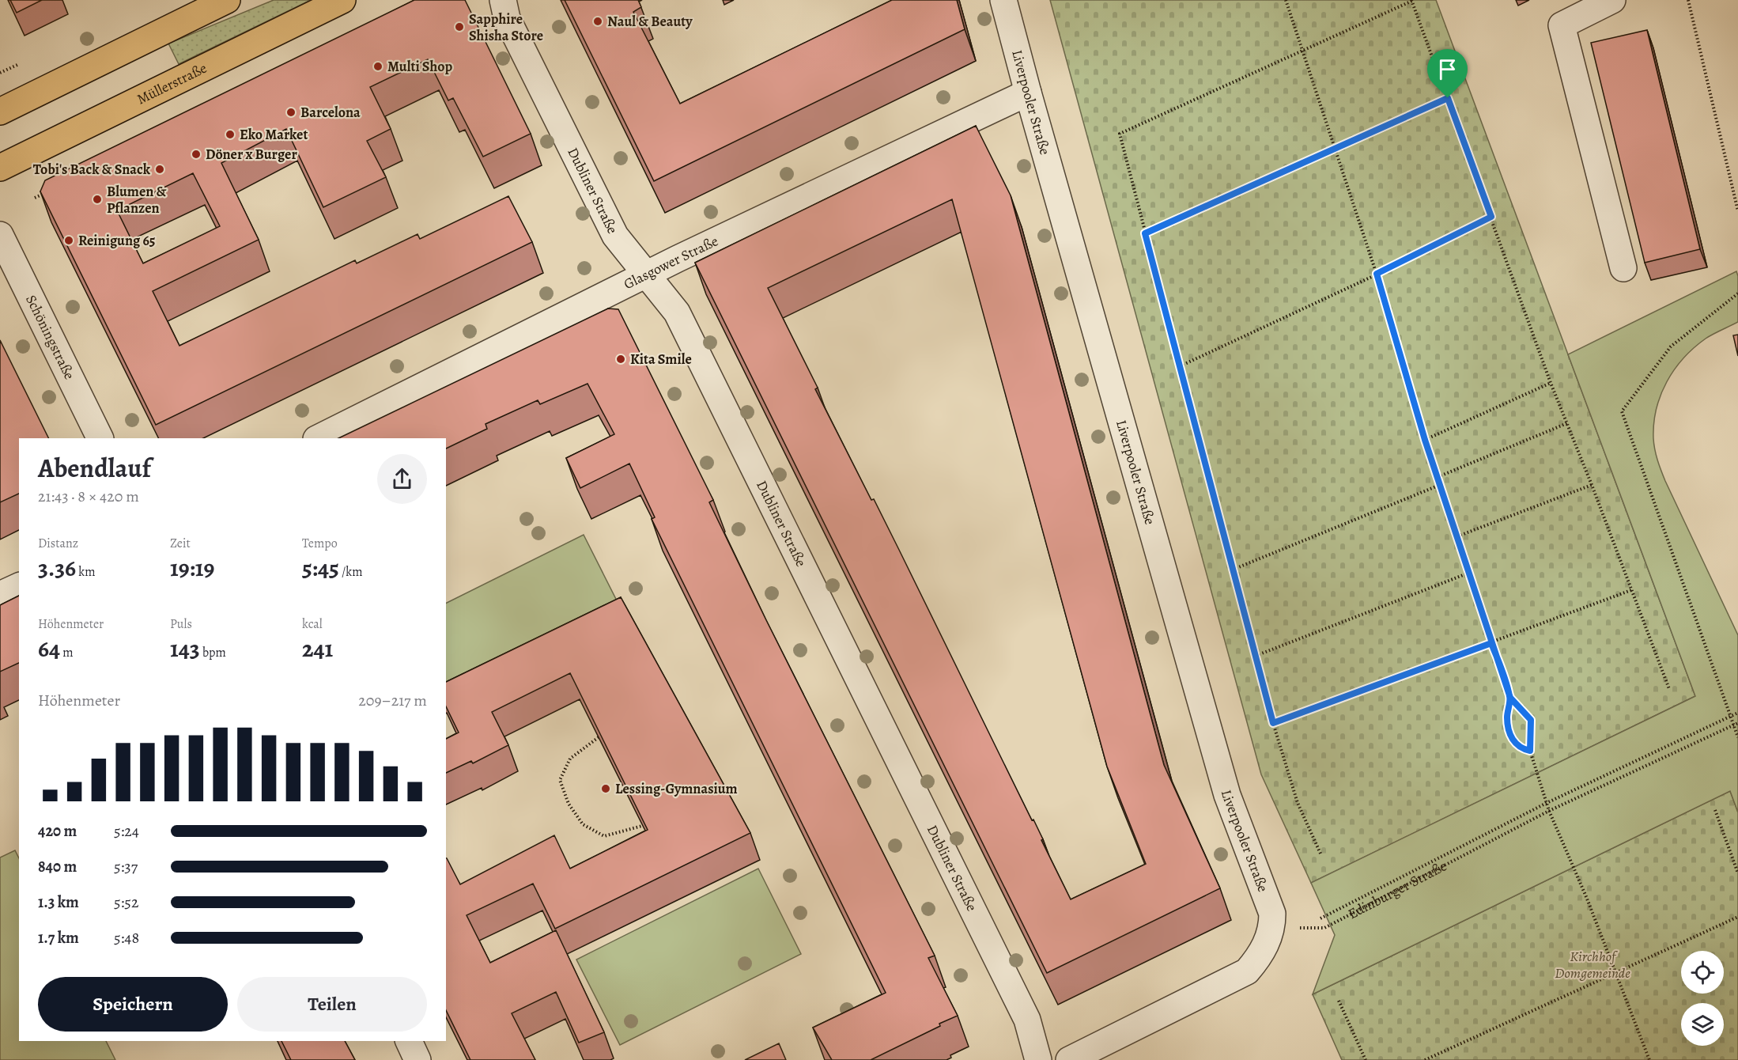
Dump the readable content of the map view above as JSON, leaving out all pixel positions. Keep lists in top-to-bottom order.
{
  "streets": {
    "main road": ["Müllerstraße"],
    "street": [
      "Liverpooler Straße",
      "Dubliner Straße",
      "Glasgower Straße",
      "Schöningstraße"
    ],
    "path": ["Edinburger Straße"]
  },
  "crossings": [
    ["Liverpooler Straße", "Glasgower Straße"],
    ["Liverpooler Straße", "Edinburger Straße"],
    ["Dubliner Straße", "Glasgower Straße"]
  ],
  "parks": ["Kirchhof Domgemeinde"],
  "places": [
    "Naul & Beauty",
    "Sapphire Shisha Store",
    "Multi Shop",
    "Barcelona",
    "Eko Market",
    "Döner x Burger",
    "Tobi's Back & Snack",
    "Blumen & Pflanzen",
    "Reinigung 65",
    "Kita Smile",
    "Lessing-Gymnasium"
  ],
  "page": {
    "heading": ["Abendlauf", "21:43 · 8 × 420 m"],
    "stats": [
      ["Distanz", "3.36 km"],
      ["Zeit", "19:19"],
      ["Tempo", "5:45 /km"],
      ["Höhenmeter", "64 m"],
      ["Puls", "143 bpm"],
      ["kcal", "241"]
    ],
    "chart": ["Höhenmeter", "209–217 m"],
    "list": [
      {
        "name": "420 m",
        "note": "5:24"
      },
      {
        "name": "840 m",
        "note": "5:37"
      },
      {
        "name": "1.3 km",
        "note": "5:52"
      },
      {
        "name": "1.7 km",
        "note": "5:48"
      }
    ],
    "buttons": ["Speichern", "Teilen"]
  }
}
